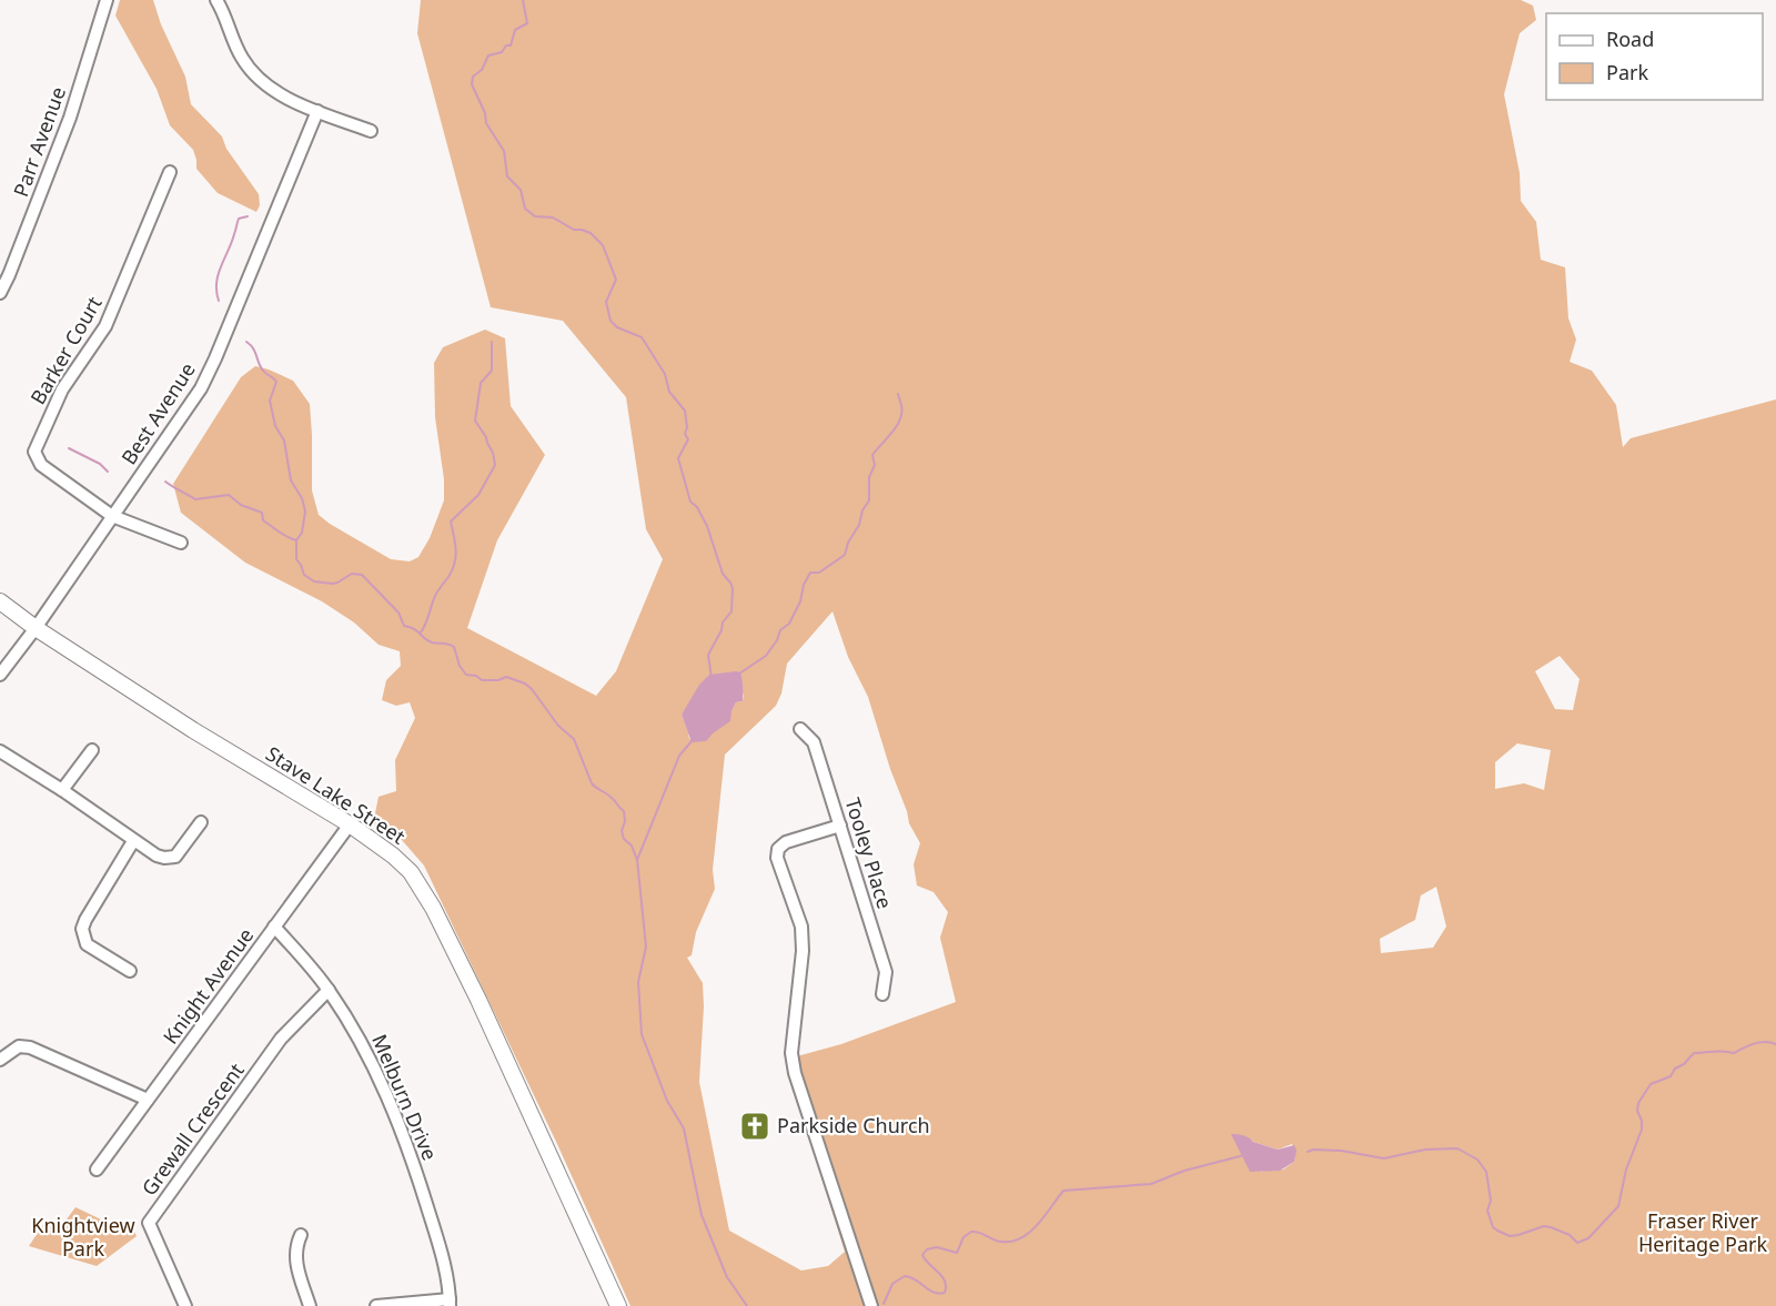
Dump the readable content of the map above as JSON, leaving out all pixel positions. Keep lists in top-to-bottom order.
{
  "streets": {
    "main road": ["Stave Lake Street"],
    "street": [
      "Parr Avenue",
      "Barker Court",
      "Best Avenue",
      "Tooley Place",
      "Knight Avenue",
      "Melburn Drive",
      "Grewall Crescent"
    ]
  },
  "crossings": [
    ["Barker Court", "Best Avenue"],
    ["Best Avenue", "Stave Lake Street"],
    ["Stave Lake Street", "Knight Avenue"],
    ["Knight Avenue", "Melburn Drive"],
    ["Melburn Drive", "Grewall Crescent"]
  ],
  "parks": ["Fraser River Heritage Park", "Knightview Park"],
  "places": {
    "church": ["Parkside Church"]
  },
  "legend": ["Road", "Park"]
}
